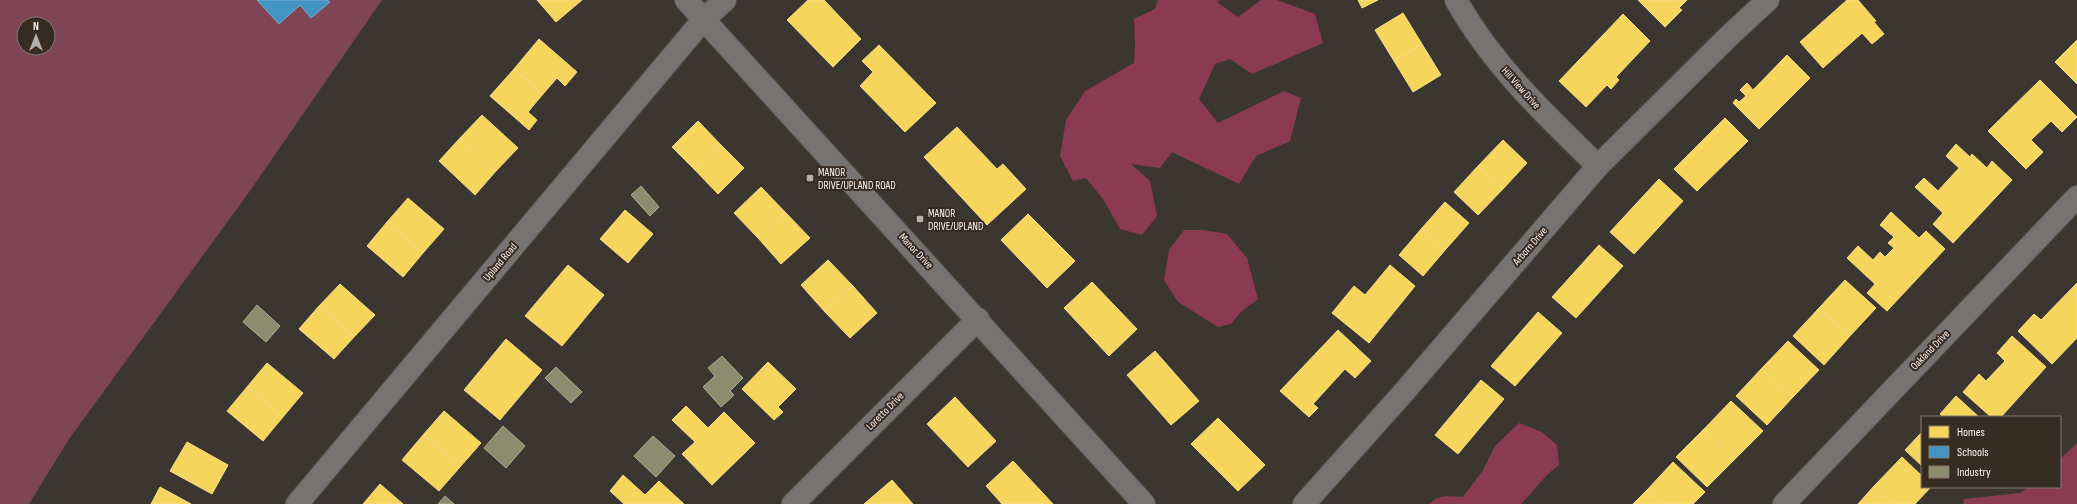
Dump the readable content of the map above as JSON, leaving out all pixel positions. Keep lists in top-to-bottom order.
{
  "streets": {
    "street": [
      "Hill View Drive",
      "Arborn Drive",
      "Manor Drive",
      "Upland Road",
      "Oakland Drive",
      "Loretto Drive"
    ]
  },
  "crossings": [
    ["Hill View Drive", "Arborn Drive"],
    ["Manor Drive", "Upland Road"],
    ["Manor Drive", "Loretto Drive"]
  ],
  "places": {
    "transit": ["MANOR DRIVE/UPLAND ROAD", "MANOR DRIVE/UPLAND"]
  },
  "legend": ["Homes", "Schools", "Industry"],
  "north": "top"
}
